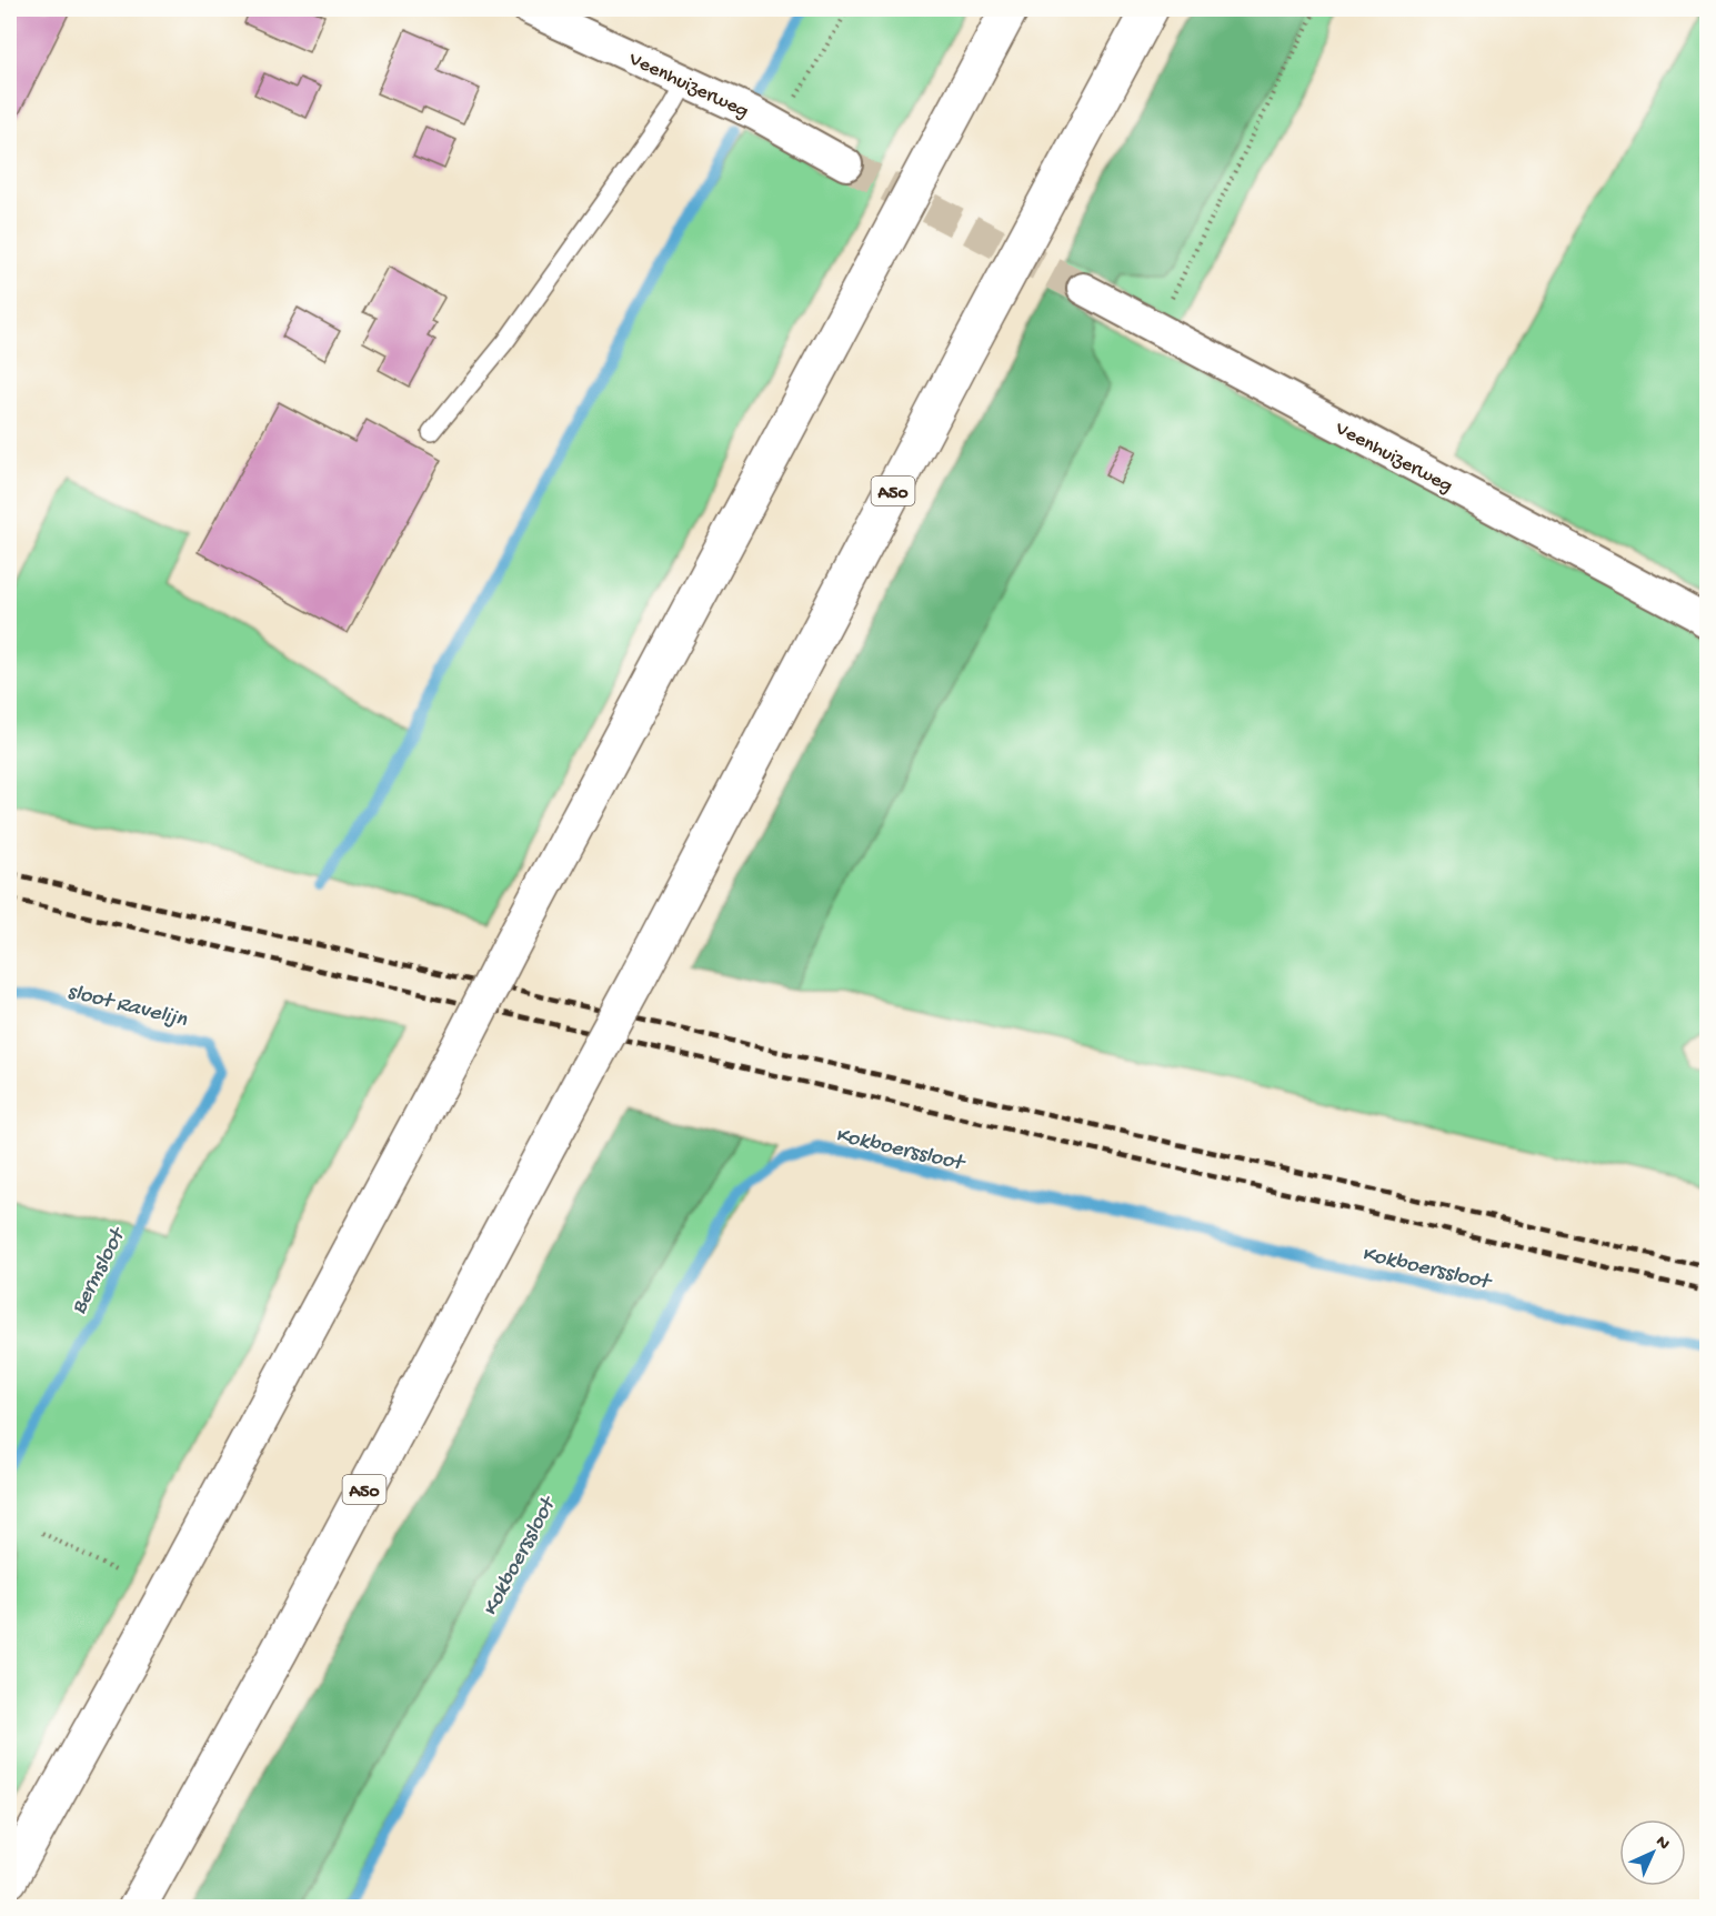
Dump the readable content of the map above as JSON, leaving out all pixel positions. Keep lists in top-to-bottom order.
{
  "streets": {
    "highway": ["A50"],
    "street": ["Veenhuizerweg"]
  },
  "water": ["sloot Ravelijn", "Kokboerssloot", "Bermsloot"],
  "north": "top right"
}
